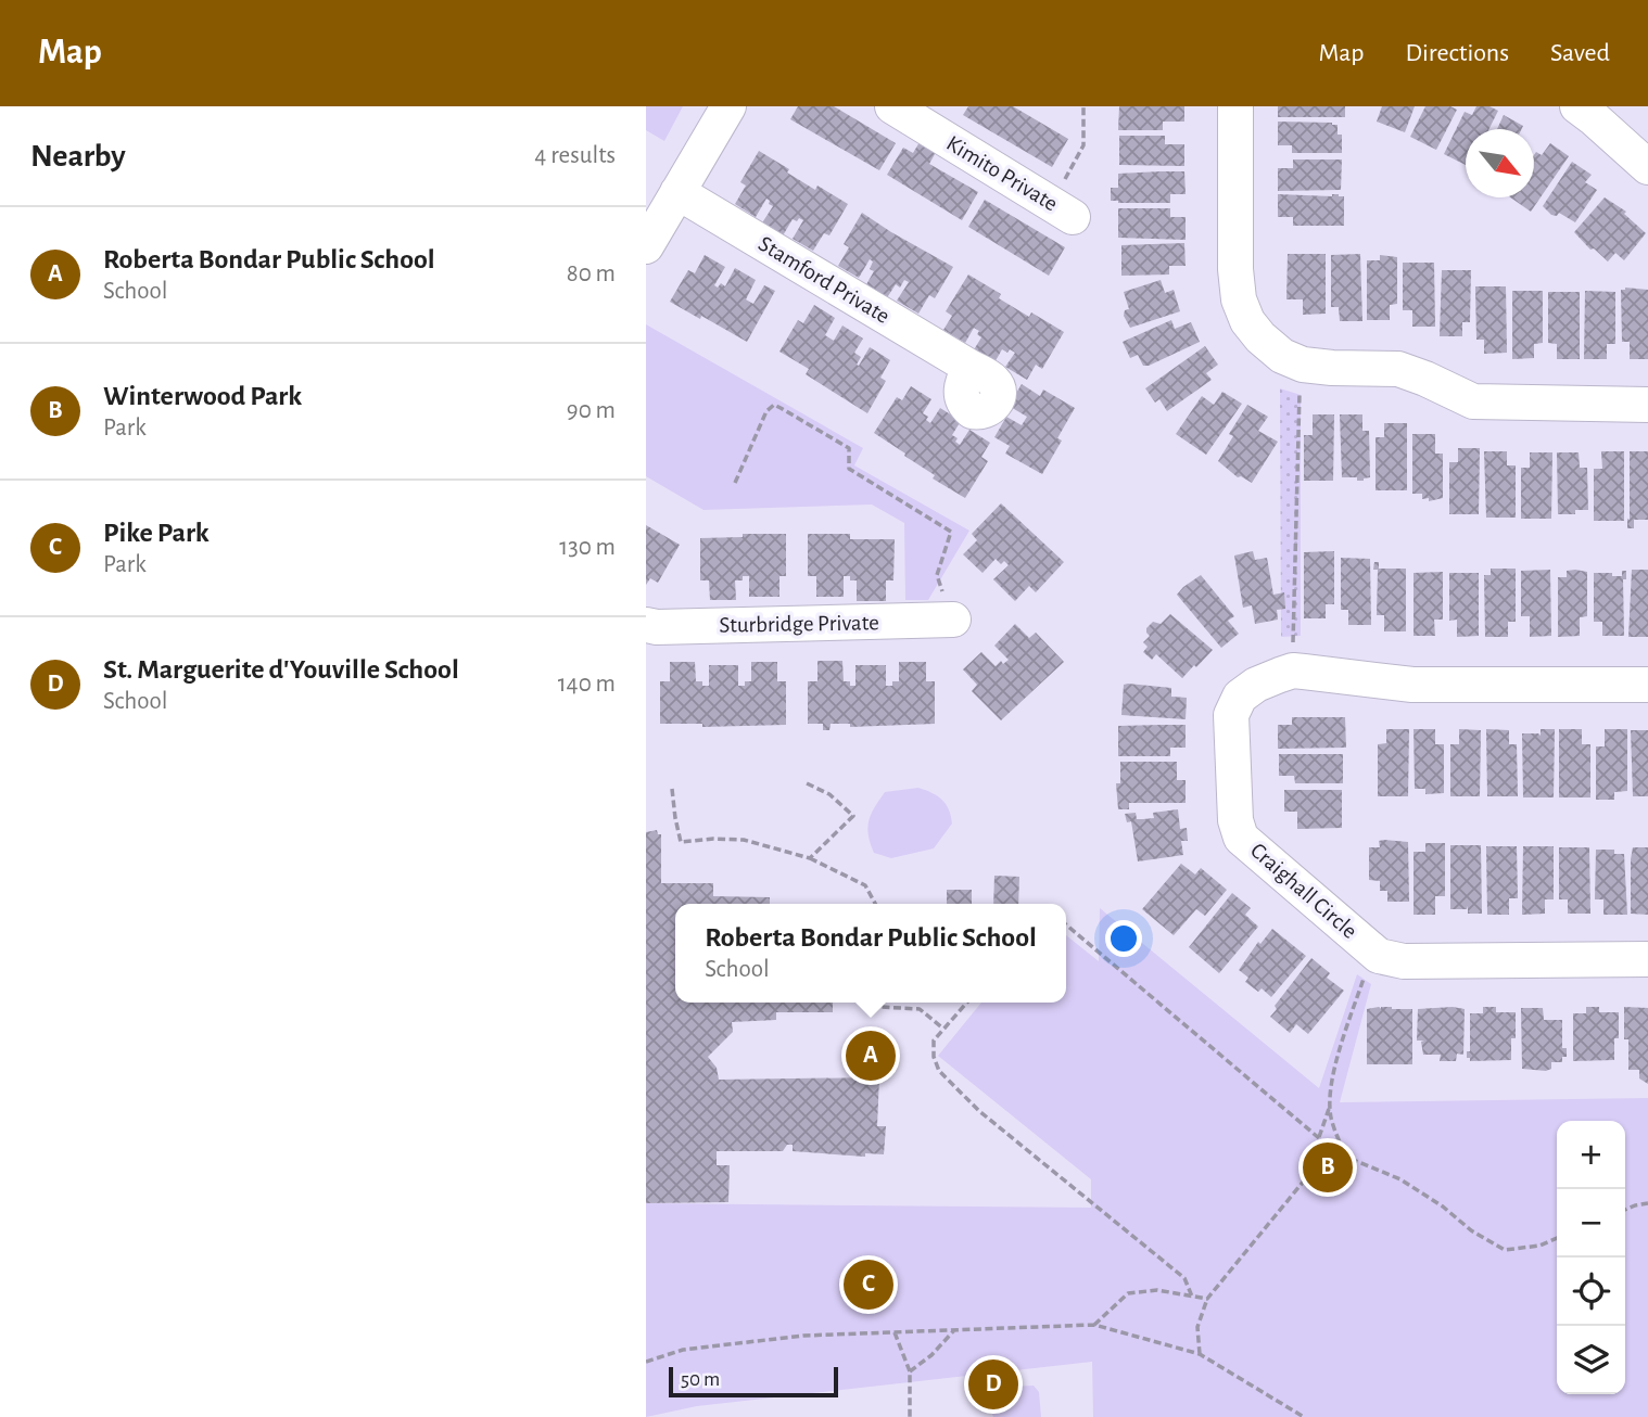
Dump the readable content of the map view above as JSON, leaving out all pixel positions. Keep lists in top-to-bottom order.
{
  "streets": {
    "street": [
      "Kimito Private",
      "Stamford Private",
      "Sturbridge Private",
      "Craighall Circle"
    ]
  },
  "scale_bar": "50 m",
  "north": "bottom right",
  "page": {
    "header": "Map",
    "nav": ["Map", "Directions", "Saved"],
    "heading": ["Nearby", "4 results"],
    "list": [
      {
        "mark": "A",
        "name": "Roberta Bondar Public School",
        "note": "School",
        "value": "80 m"
      },
      {
        "mark": "B",
        "name": "Winterwood Park",
        "note": "Park",
        "value": "90 m"
      },
      {
        "mark": "C",
        "name": "Pike Park",
        "note": "Park",
        "value": "130 m"
      },
      {
        "mark": "D",
        "name": "St. Marguerite d'Youville School",
        "note": "School",
        "value": "140 m"
      }
    ],
    "popup": ["Roberta Bondar Public School", "School"],
    "pins": [
      "A",
      "B",
      "C",
      "D"
    ],
    "map_buttons": ["+", "−"],
    "scale": "50 m"
  }
}
